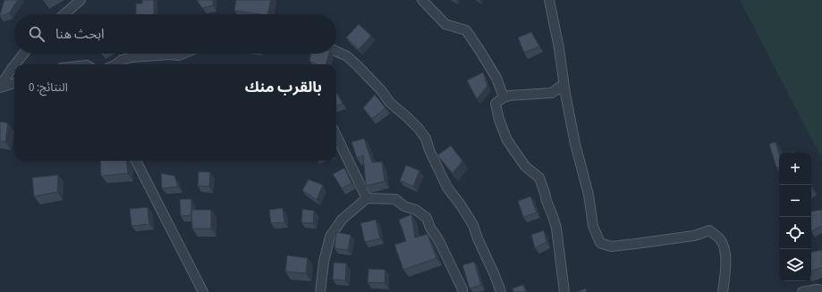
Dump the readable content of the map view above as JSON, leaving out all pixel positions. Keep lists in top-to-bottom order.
{
  "page": {
    "search": "ابحث هنا",
    "heading": ["بالقرب منك", "النتائج: 0"],
    "map_buttons": ["+", "−"]
  }
}
